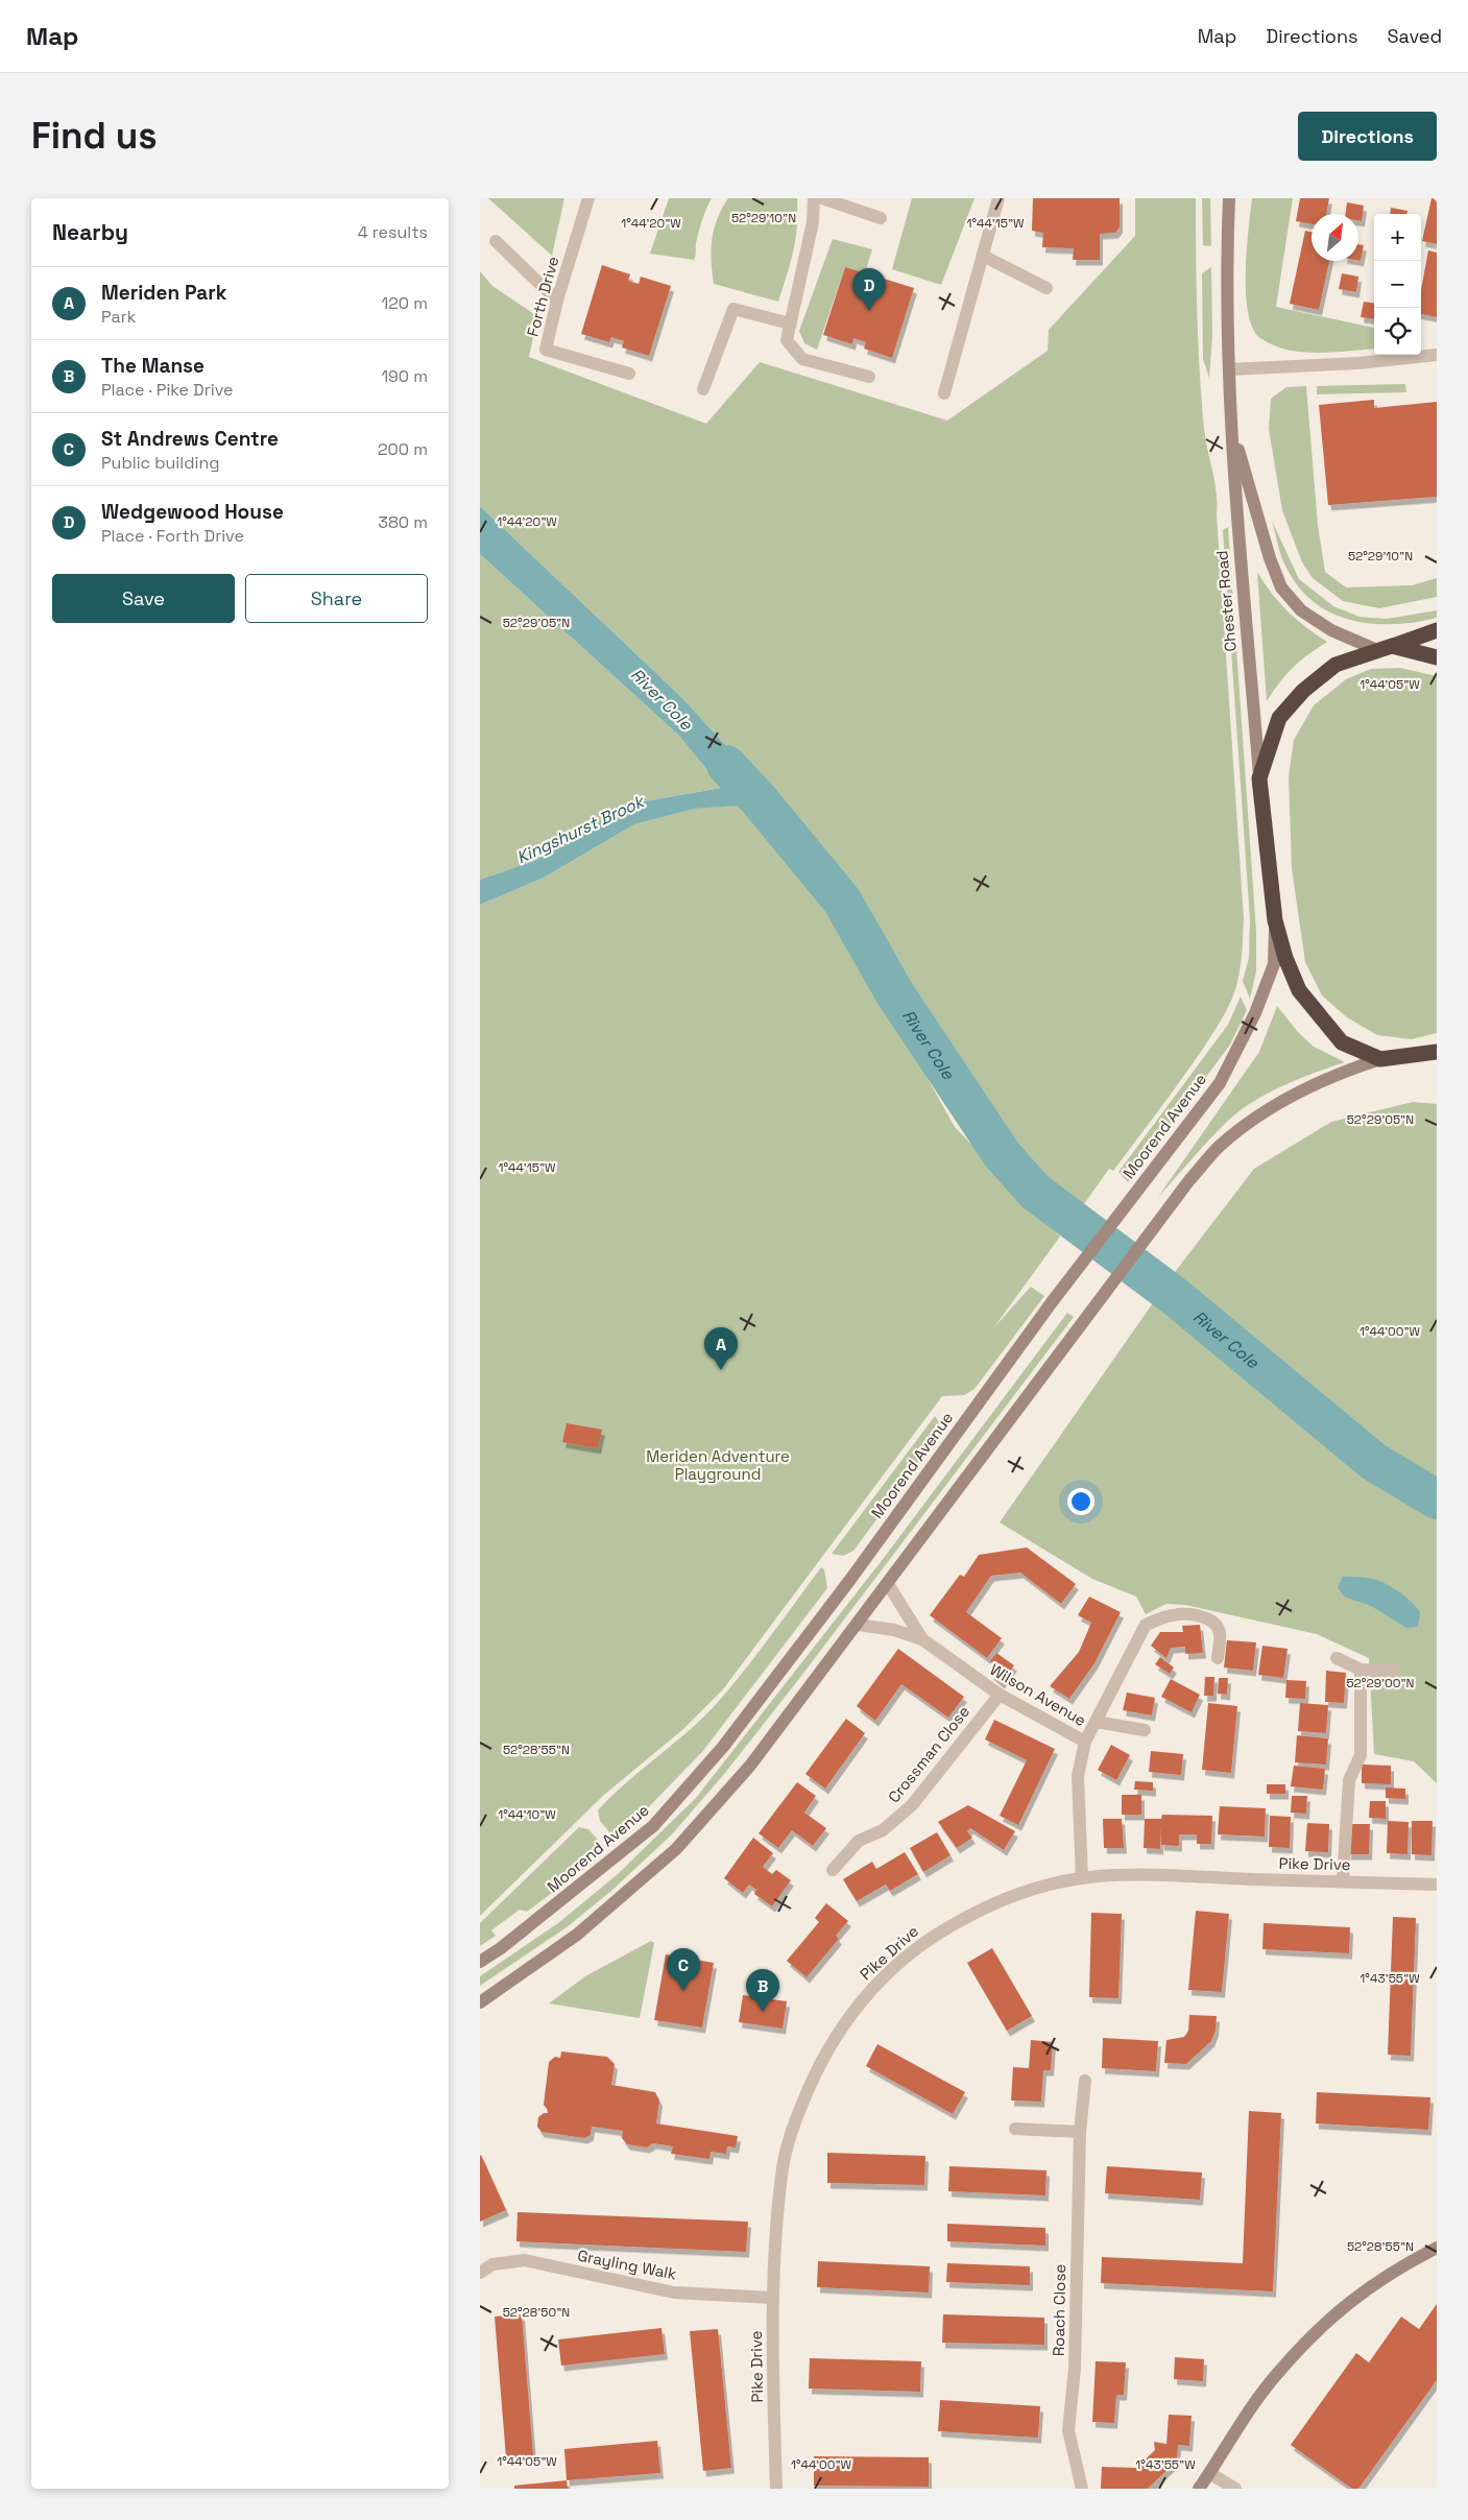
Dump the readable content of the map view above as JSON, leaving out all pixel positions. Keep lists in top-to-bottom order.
{
  "streets": {
    "street": [
      "Forth Drive",
      "Chester Road",
      "Moorend Avenue",
      "Wilson Avenue",
      "Crossman Close",
      "Pike Drive",
      "Grayling Walk",
      "Roach Close"
    ]
  },
  "crossings": [
    ["Wilson Avenue", "Crossman Close"],
    ["Pike Drive", "Grayling Walk"]
  ],
  "water": ["River Cole", "Kingshurst Brook"],
  "parks": ["Meriden Adventure Playground"],
  "north": "top right",
  "page": {
    "header": "Map",
    "nav": ["Map", "Directions", "Saved"],
    "buttons": [
      "Directions",
      ["Save", "Share"]
    ],
    "title": "Find us",
    "heading": ["Nearby", "4 results"],
    "map_buttons": ["+", "−"],
    "list": [
      {
        "mark": "A",
        "name": "Meriden Park",
        "note": "Park",
        "value": "120 m"
      },
      {
        "mark": "B",
        "name": "The Manse",
        "note": "Place · Pike Drive",
        "value": "190 m"
      },
      {
        "mark": "C",
        "name": "St Andrews Centre",
        "note": "Public building",
        "value": "200 m"
      },
      {
        "mark": "D",
        "name": "Wedgewood House",
        "note": "Place · Forth Drive",
        "value": "380 m"
      }
    ],
    "pins": [
      "D",
      "A",
      "C",
      "B"
    ]
  },
  "coordinates": [
    "52°29'10\"N",
    "1°44'20\"W",
    "1°44'15\"W",
    "52°29'05\"N",
    "1°44'05\"W",
    "1°44'00\"W",
    "52°29'00\"N",
    "52°28'55\"N",
    "1°44'10\"W",
    "1°43'55\"W",
    "52°28'50\"N"
  ]
}
